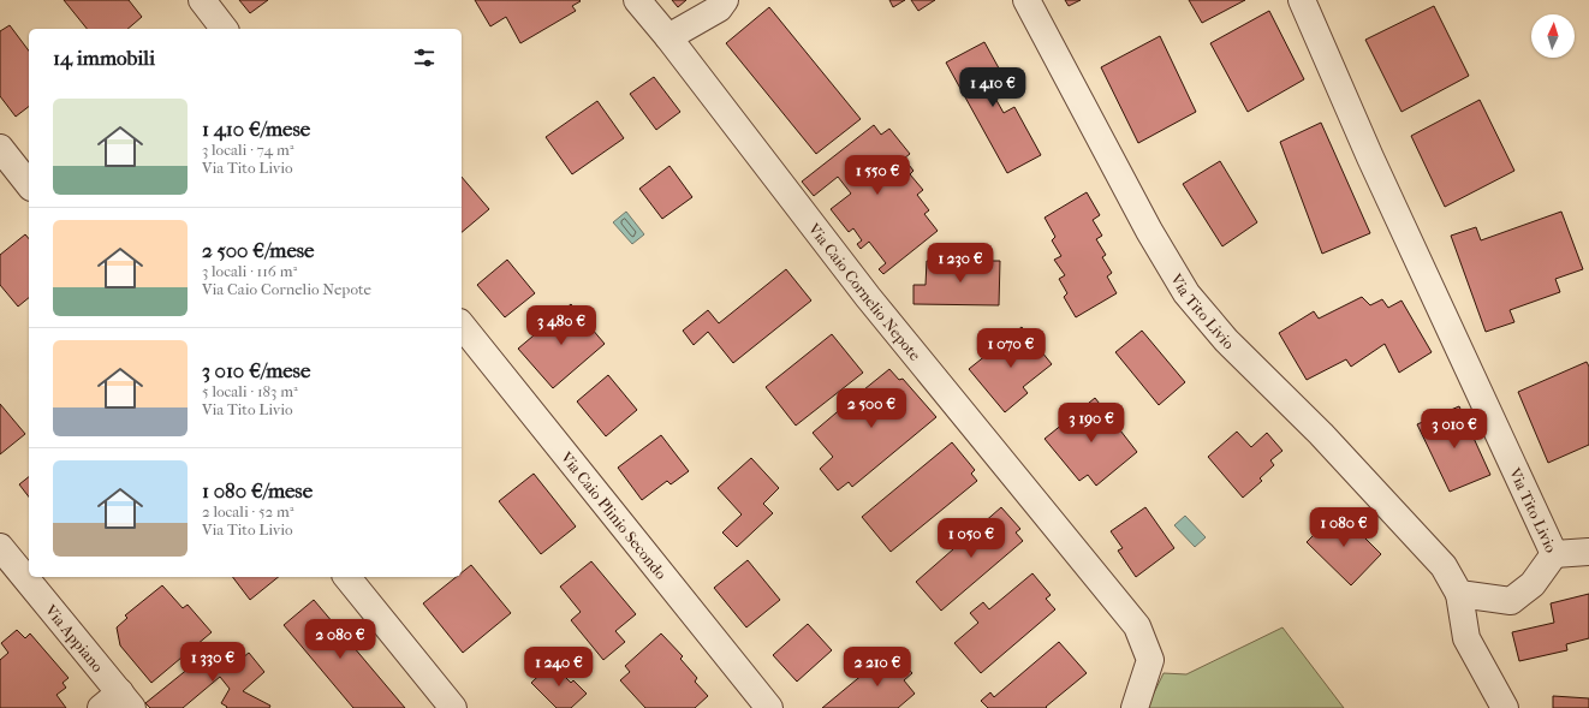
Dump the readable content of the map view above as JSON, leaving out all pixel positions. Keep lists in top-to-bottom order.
{
  "streets": {
    "street": [
      "Via Caio Cornelio Nepote",
      "Via Tito Livio",
      "Via Caio Plinio Secondo",
      "Via Appiano"
    ]
  },
  "north": "top",
  "page": {
    "heading": "14 immobili",
    "price": [
      "1 410 €",
      "1 550 €",
      "1 230 €",
      "3 480 €",
      "1 070 €",
      "2 500 €",
      "3 190 €",
      "3 010 €",
      "1 080 €",
      "1 050 €",
      "2 080 €",
      "1 330 €",
      "1 240 €",
      "2 210 €"
    ],
    "list": [
      {
        "name": "1 410 €/mese",
        "note": "3 locali · 74 m² · Via Tito Livio"
      },
      {
        "name": "2 500 €/mese",
        "note": "3 locali · 116 m² · Via Caio Cornelio Nepote"
      },
      {
        "name": "3 010 €/mese",
        "note": "5 locali · 183 m² · Via Tito Livio"
      },
      {
        "name": "1 080 €/mese",
        "note": "2 locali · 52 m² · Via Tito Livio"
      }
    ]
  }
}
